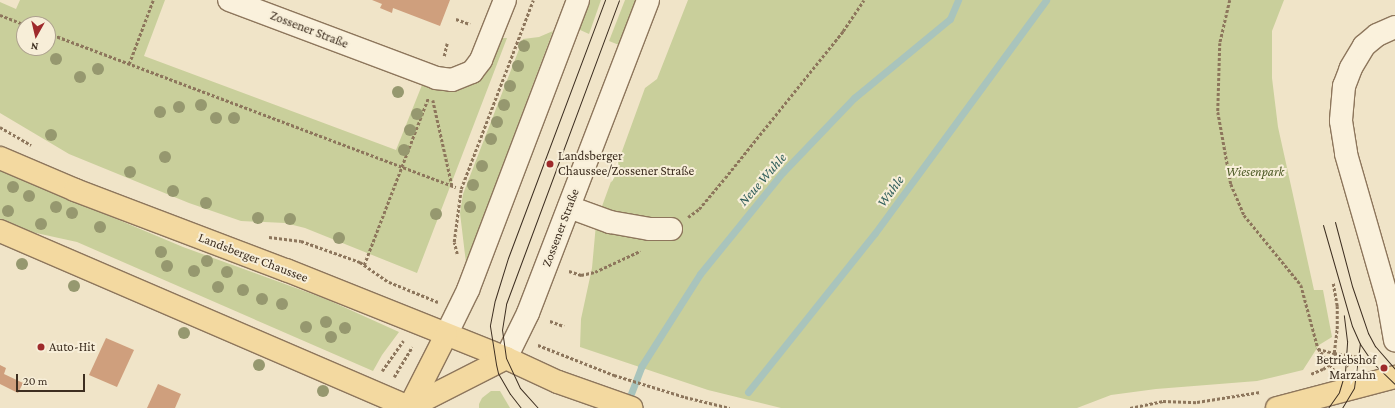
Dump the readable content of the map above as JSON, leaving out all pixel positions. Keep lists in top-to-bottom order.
{
  "streets": {
    "main road": ["Landsberger Chaussee"],
    "street": ["Zossener Straße"]
  },
  "crossings": [
    ["Zossener Straße", "Landsberger Chaussee"]
  ],
  "water": ["Neue Wuhle", "Wuhle"],
  "parks": ["Wiesenpark"],
  "places": ["Landsberger Chaussee/Zossener Straße", "Auto-Hit", "Betriebshof Marzahn"],
  "scale_bar": "20 m",
  "north": "bottom"
}
